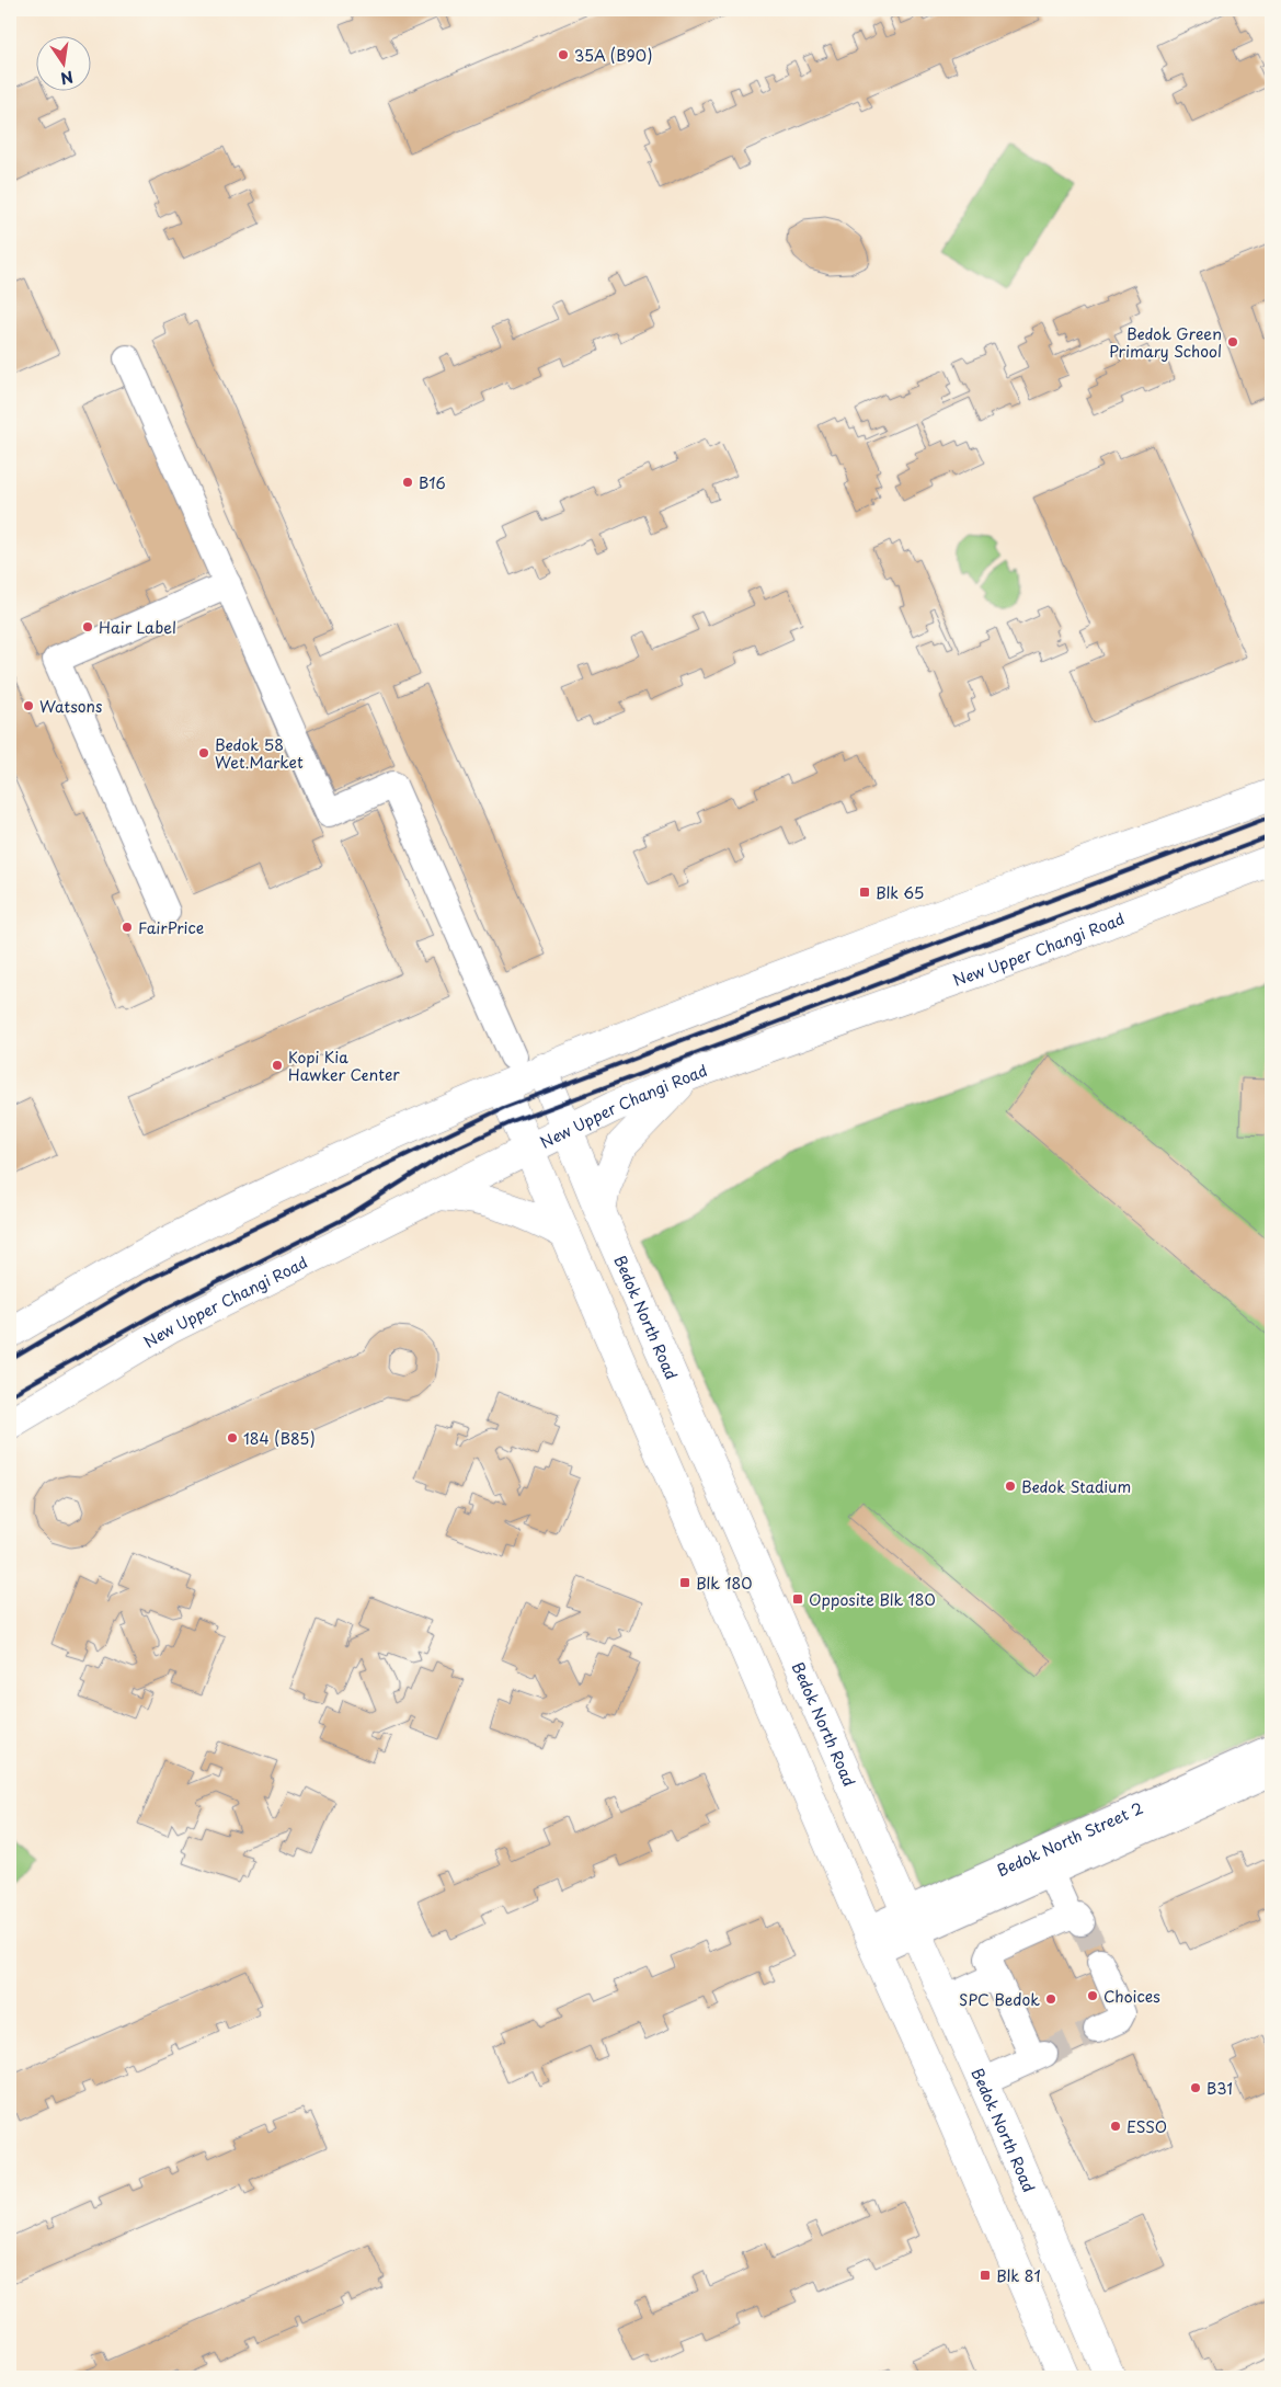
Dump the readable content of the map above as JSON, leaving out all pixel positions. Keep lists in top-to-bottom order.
{
  "streets": {
    "main road": ["New Upper Changi Road", "Bedok North Road"],
    "street": ["Bedok North Street 2"]
  },
  "crossings": [
    ["New Upper Changi Road", "Bedok North Road"],
    ["Bedok North Road", "Bedok North Street 2"]
  ],
  "places": {
    "other": [
      "35A (B90)",
      "Bedok Green Primary School",
      "B16",
      "Hair Label",
      "Watsons",
      "Bedok 58 Wet.Market",
      "FairPrice",
      "Kopi Kia Hawker Center",
      "184 (B85)",
      "Bedok Stadium",
      "Choices",
      "SPC Bedok",
      "B31",
      "ESSO"
    ],
    "transit": [
      "Blk 65",
      "Blk 180",
      "Opposite Blk 180",
      "Blk 81"
    ]
  },
  "north": "bottom"
}
